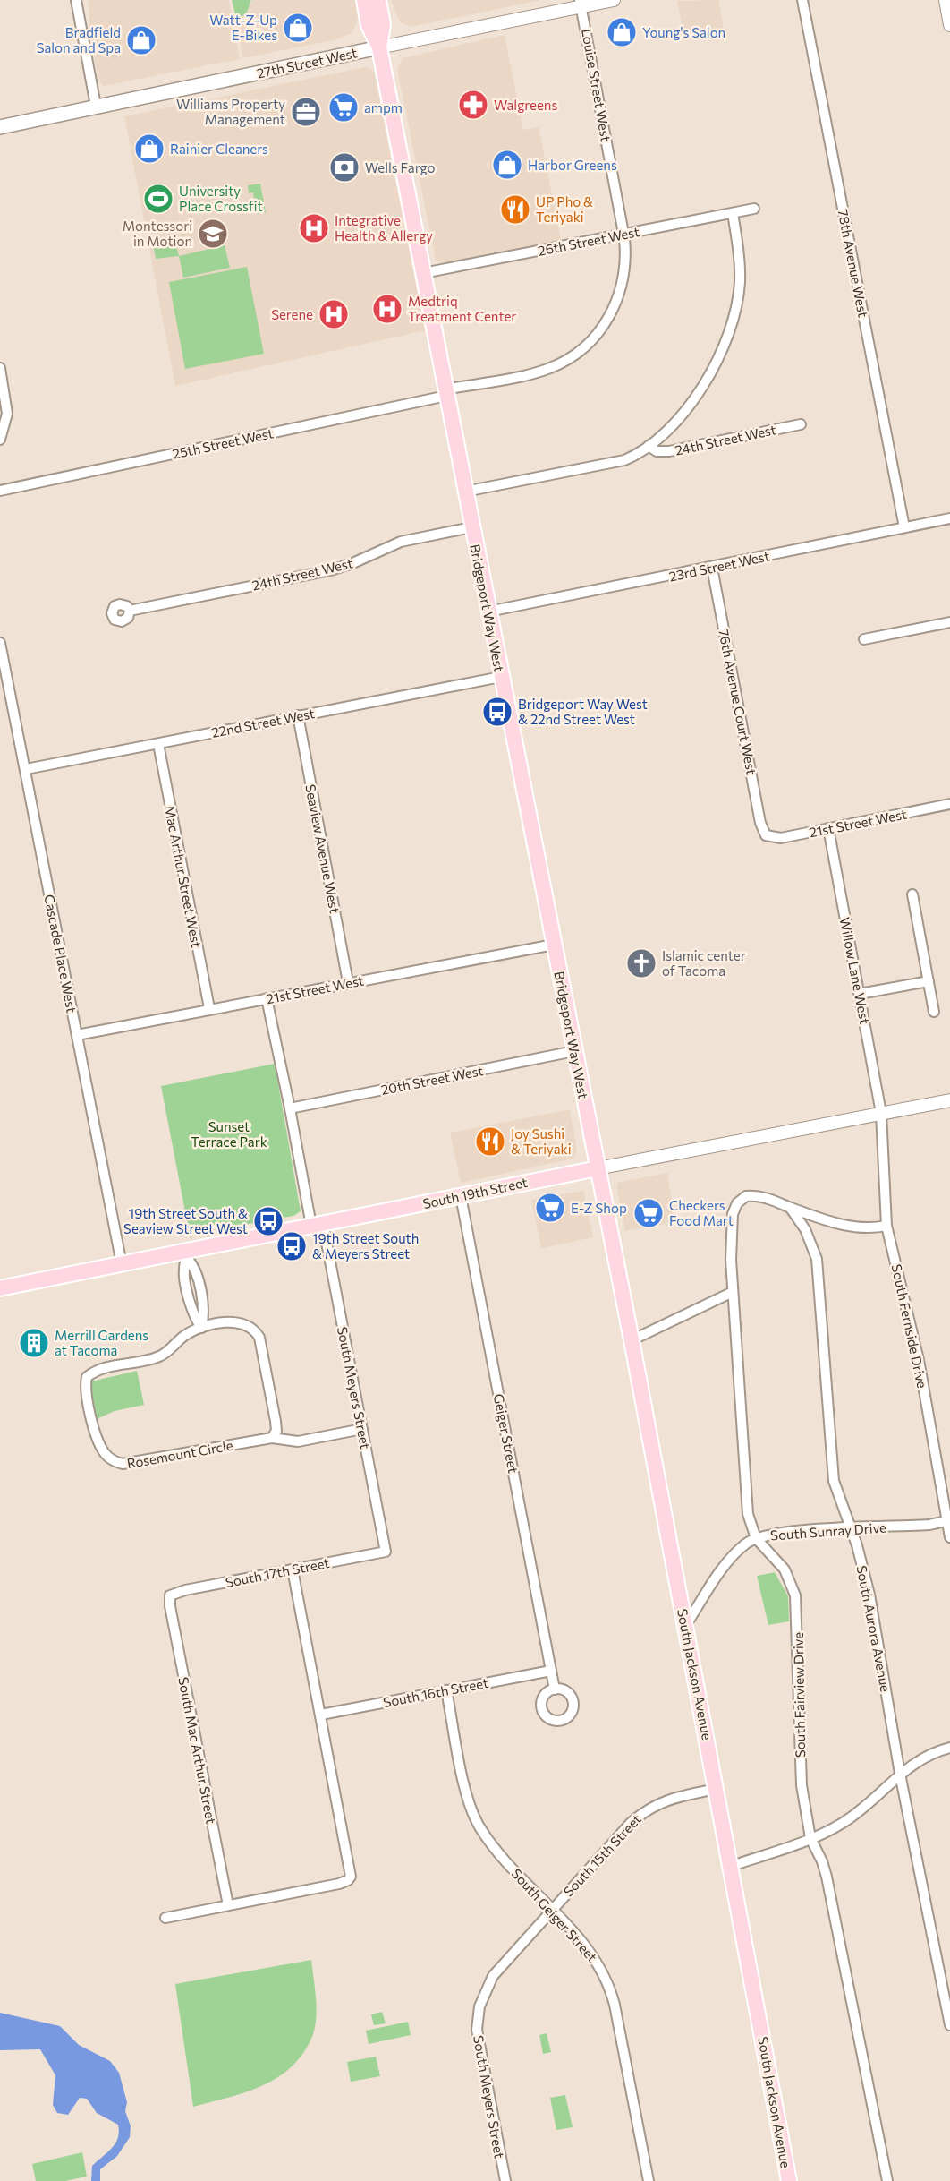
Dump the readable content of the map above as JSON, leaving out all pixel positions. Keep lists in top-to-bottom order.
{
  "streets": {
    "main road": [
      "27th Street West",
      "Bridgeport Way West",
      "South 19th Street",
      "South Jackson Avenue"
    ],
    "street": [
      "Louise Street West",
      "26th Street West",
      "78th Avenue West",
      "24th Street West",
      "25th Street West",
      "23rd Street West",
      "76th Avenue Court West",
      "22nd Street West",
      "21st Street West",
      "Seaview Avenue West",
      "Mac Arthur Street West",
      "Cascade Place West",
      "Willow Lane West",
      "20th Street West",
      "South Fernside Drive",
      "South Meyers Street",
      "Geiger Street",
      "Rosemount Circle",
      "South Sunray Drive",
      "South 17th Street",
      "South Aurora Avenue",
      "South 16th Street",
      "South Fairview Drive",
      "South Mac Arthur Street",
      "South 15th Street",
      "South Geiger Street"
    ]
  },
  "crossings": [
    ["27th Street West", "Louise Street West"],
    ["27th Street West", "Bridgeport Way West"],
    ["Louise Street West", "26th Street West"],
    ["Louise Street West", "25th Street West"],
    ["Louise Street West", "Bridgeport Way West"],
    ["26th Street West", "Bridgeport Way West"],
    ["78th Avenue West", "23rd Street West"],
    ["24th Street West", "Bridgeport Way West"],
    ["25th Street West", "Bridgeport Way West"],
    ["23rd Street West", "Bridgeport Way West"],
    ["23rd Street West", "76th Avenue Court West"],
    ["Bridgeport Way West", "22nd Street West"],
    ["Bridgeport Way West", "21st Street West"],
    ["Bridgeport Way West", "20th Street West"],
    ["Bridgeport Way West", "South 19th Street"],
    ["Bridgeport Way West", "South Jackson Avenue"],
    ["76th Avenue Court West", "21st Street West"],
    ["22nd Street West", "Seaview Avenue West"],
    ["22nd Street West", "Mac Arthur Street West"],
    ["22nd Street West", "Cascade Place West"],
    ["21st Street West", "Seaview Avenue West"],
    ["21st Street West", "Mac Arthur Street West"],
    ["21st Street West", "Cascade Place West"],
    ["21st Street West", "Willow Lane West"],
    ["Cascade Place West", "South 19th Street"],
    ["Willow Lane West", "South 19th Street"],
    ["Willow Lane West", "South Fernside Drive"],
    ["South 19th Street", "South Fernside Drive"],
    ["South 19th Street", "South Meyers Street"],
    ["South 19th Street", "Geiger Street"],
    ["South 19th Street", "South Jackson Avenue"],
    ["South Fernside Drive", "South Sunray Drive"],
    ["South Meyers Street", "Rosemount Circle"],
    ["South Meyers Street", "South 17th Street"],
    ["South Meyers Street", "South 15th Street"],
    ["South Meyers Street", "South Geiger Street"],
    ["Geiger Street", "South 16th Street"],
    ["South Sunray Drive", "South Aurora Avenue"],
    ["South Sunray Drive", "South Jackson Avenue"],
    ["South Sunray Drive", "South Fairview Drive"],
    ["South 17th Street", "South Mac Arthur Street"],
    ["South Aurora Avenue", "South Fairview Drive"],
    ["South Jackson Avenue", "South 15th Street"],
    ["South 16th Street", "South Geiger Street"],
    ["South 15th Street", "South Geiger Street"]
  ],
  "parks": ["Sunset Terrace Park"],
  "places": {
    "shop": [
      "Watt-Z-Up E-Bikes",
      "Young's Salon",
      "Bradfield Salon and Spa",
      "Rainier Cleaners",
      "Harbor Greens"
    ],
    "pharmacy": ["Walgreens"],
    "supermarket": ["ampm", "E-Z Shop", "Checkers Food Mart"],
    "office": ["Williams Property Management"],
    "bank": ["Wells Fargo"],
    "sports": ["University Place Crossfit"],
    "restaurant": ["UP Pho & Teriyaki", "Joy Sushi & Teriyaki"],
    "hospital": ["Integrative Health & Allergy", "Medtriq Treatment Center", "Serene"],
    "school or university": ["Montessori in Motion"],
    "bus stop": ["Bridgeport Way West & 22nd Street West", "19th Street South & Seaview Street West", "19th Street South & Meyers Street"],
    "church": ["Islamic center of Tacoma"],
    "building": ["Merrill Gardens at Tacoma"]
  }
}
